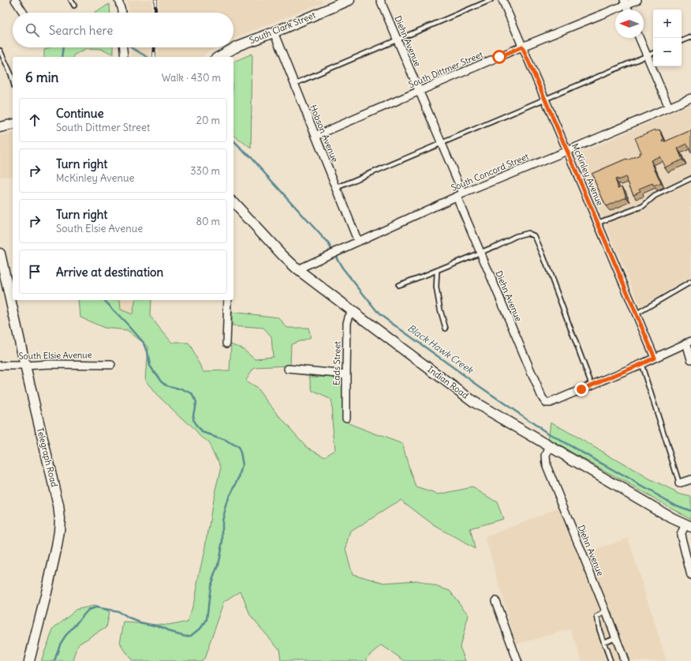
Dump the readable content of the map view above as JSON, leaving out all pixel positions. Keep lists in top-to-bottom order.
{
  "streets": {
    "street": [
      "South Clark Street",
      "Diehn Avenue",
      "South Dittmer Street",
      "Hobson Avenue",
      "South Concord Street",
      "McKinley Avenue",
      "South Elsie Avenue",
      "Eads Street",
      "Indian Road",
      "Telegraph Road"
    ]
  },
  "crossings": [
    ["South Clark Street", "Hobson Avenue"],
    ["Diehn Avenue", "South Dittmer Street"],
    ["Diehn Avenue", "South Concord Street"],
    ["Diehn Avenue", "Indian Road"],
    ["South Dittmer Street", "Hobson Avenue"],
    ["South Dittmer Street", "McKinley Avenue"],
    ["Hobson Avenue", "South Concord Street"],
    ["South Concord Street", "McKinley Avenue"],
    ["South Concord Street", "Indian Road"],
    ["South Elsie Avenue", "Telegraph Road"],
    ["Eads Street", "Indian Road"]
  ],
  "water": ["Black Hawk Creek"],
  "north": "left",
  "page": {
    "map_buttons": ["+", "−"],
    "search": "Search here",
    "heading": ["6 min", "Walk · 430 m"],
    "list": [
      ["Continue", "South Dittmer Street", "20 m"],
      ["Turn right", "McKinley Avenue", "330 m"],
      ["Turn right", "South Elsie Avenue", "80 m"],
      "Arrive at destination"
    ]
  }
}
